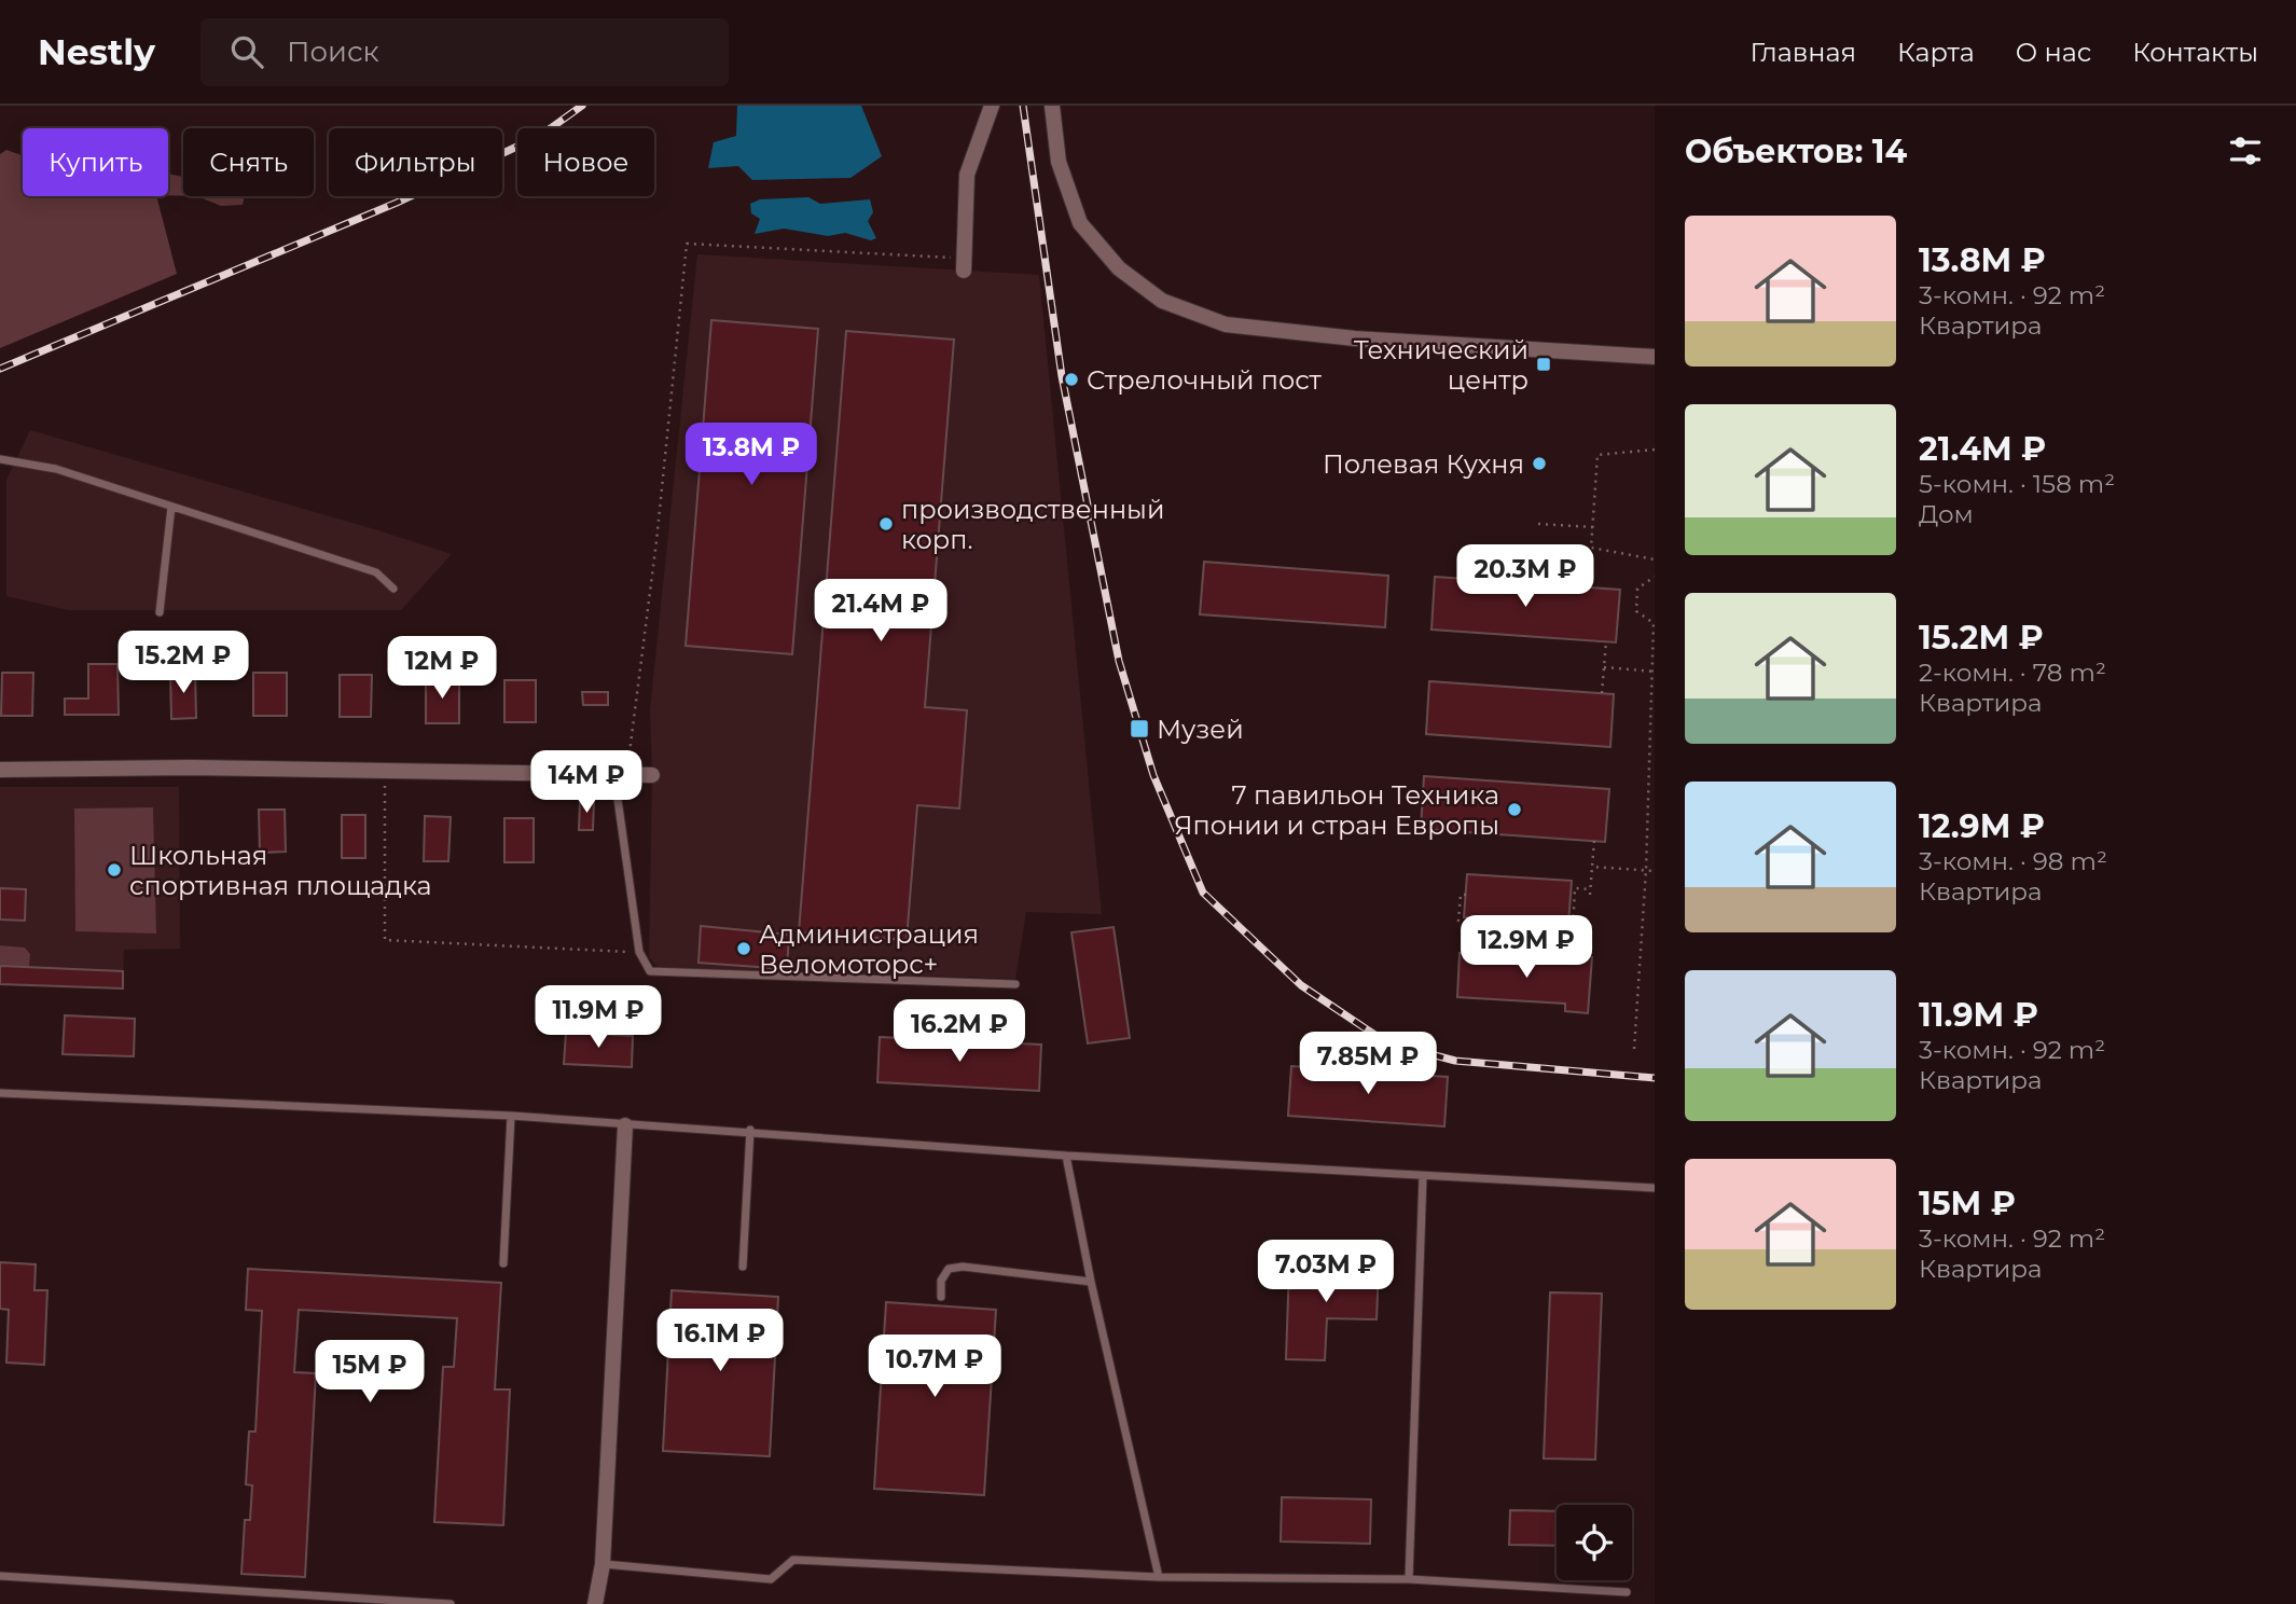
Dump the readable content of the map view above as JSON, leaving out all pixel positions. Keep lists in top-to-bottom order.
{
  "places": {
    "transit": ["Технический центр", "Музей"],
    "other": [
      "Стрелочный пост",
      "Полевая Кухня",
      "производственный корп.",
      "7 павильон Техника Японии и стран Европы",
      "Школьная спортивная площадка",
      "Администрация Веломоторс+"
    ]
  },
  "page": {
    "header": "Nestly",
    "search": "Поиск",
    "nav": [
      "Главная",
      "Карта",
      "О нас",
      "Контакты"
    ],
    "heading": "Объектов: 14",
    "chip": [
      "Купить",
      "Снять",
      "Фильтры",
      "Новое"
    ],
    "list": [
      {
        "name": "13.8M ₽",
        "note": "3-комн. · 92 m² · Квартира"
      },
      {
        "name": "21.4M ₽",
        "note": "5-комн. · 158 m² · Дом"
      },
      {
        "name": "15.2M ₽",
        "note": "2-комн. · 78 m² · Квартира"
      },
      {
        "name": "12.9M ₽",
        "note": "3-комн. · 98 m² · Квартира"
      },
      {
        "name": "11.9M ₽",
        "note": "3-комн. · 92 m² · Квартира"
      },
      {
        "name": "15M ₽",
        "note": "3-комн. · 92 m² · Квартира"
      }
    ],
    "price": [
      "13.8M ₽",
      "20.3M ₽",
      "21.4M ₽",
      "15.2M ₽",
      "12M ₽",
      "14M ₽",
      "12.9M ₽",
      "11.9M ₽",
      "16.2M ₽",
      "7.85M ₽",
      "7.03M ₽",
      "16.1M ₽",
      "10.7M ₽",
      "15M ₽"
    ]
  }
}
